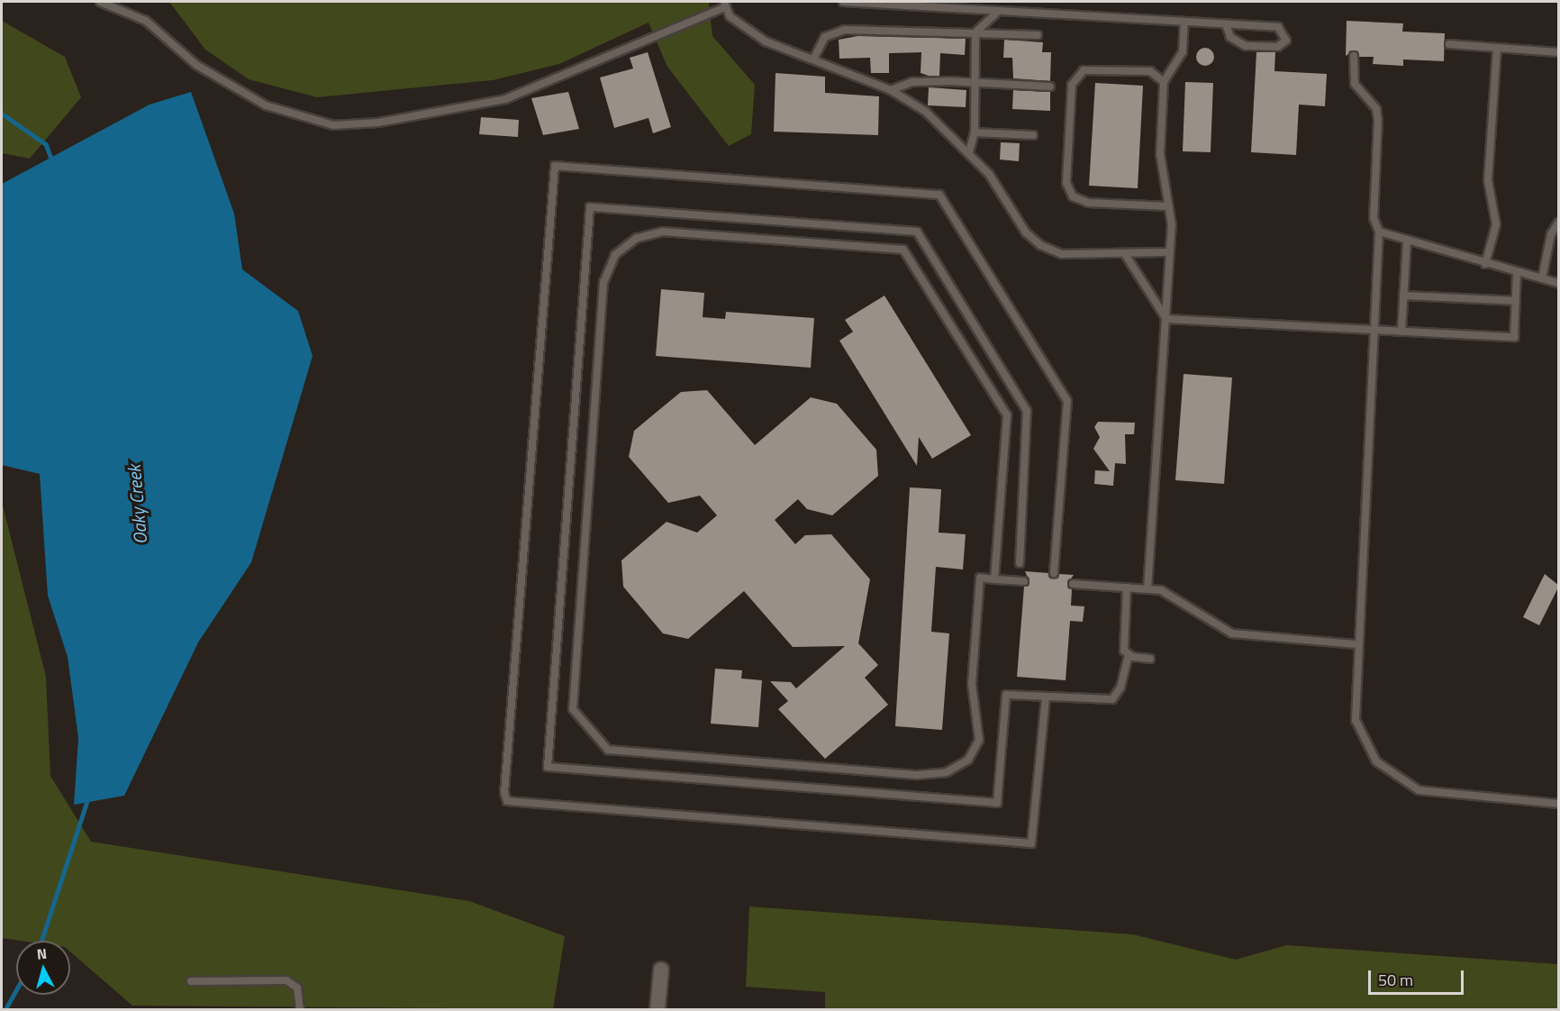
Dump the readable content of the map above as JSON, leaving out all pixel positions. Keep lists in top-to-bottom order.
{
  "water": ["Oaky Creek"],
  "scale_bar": "50 m",
  "north": "top"
}
